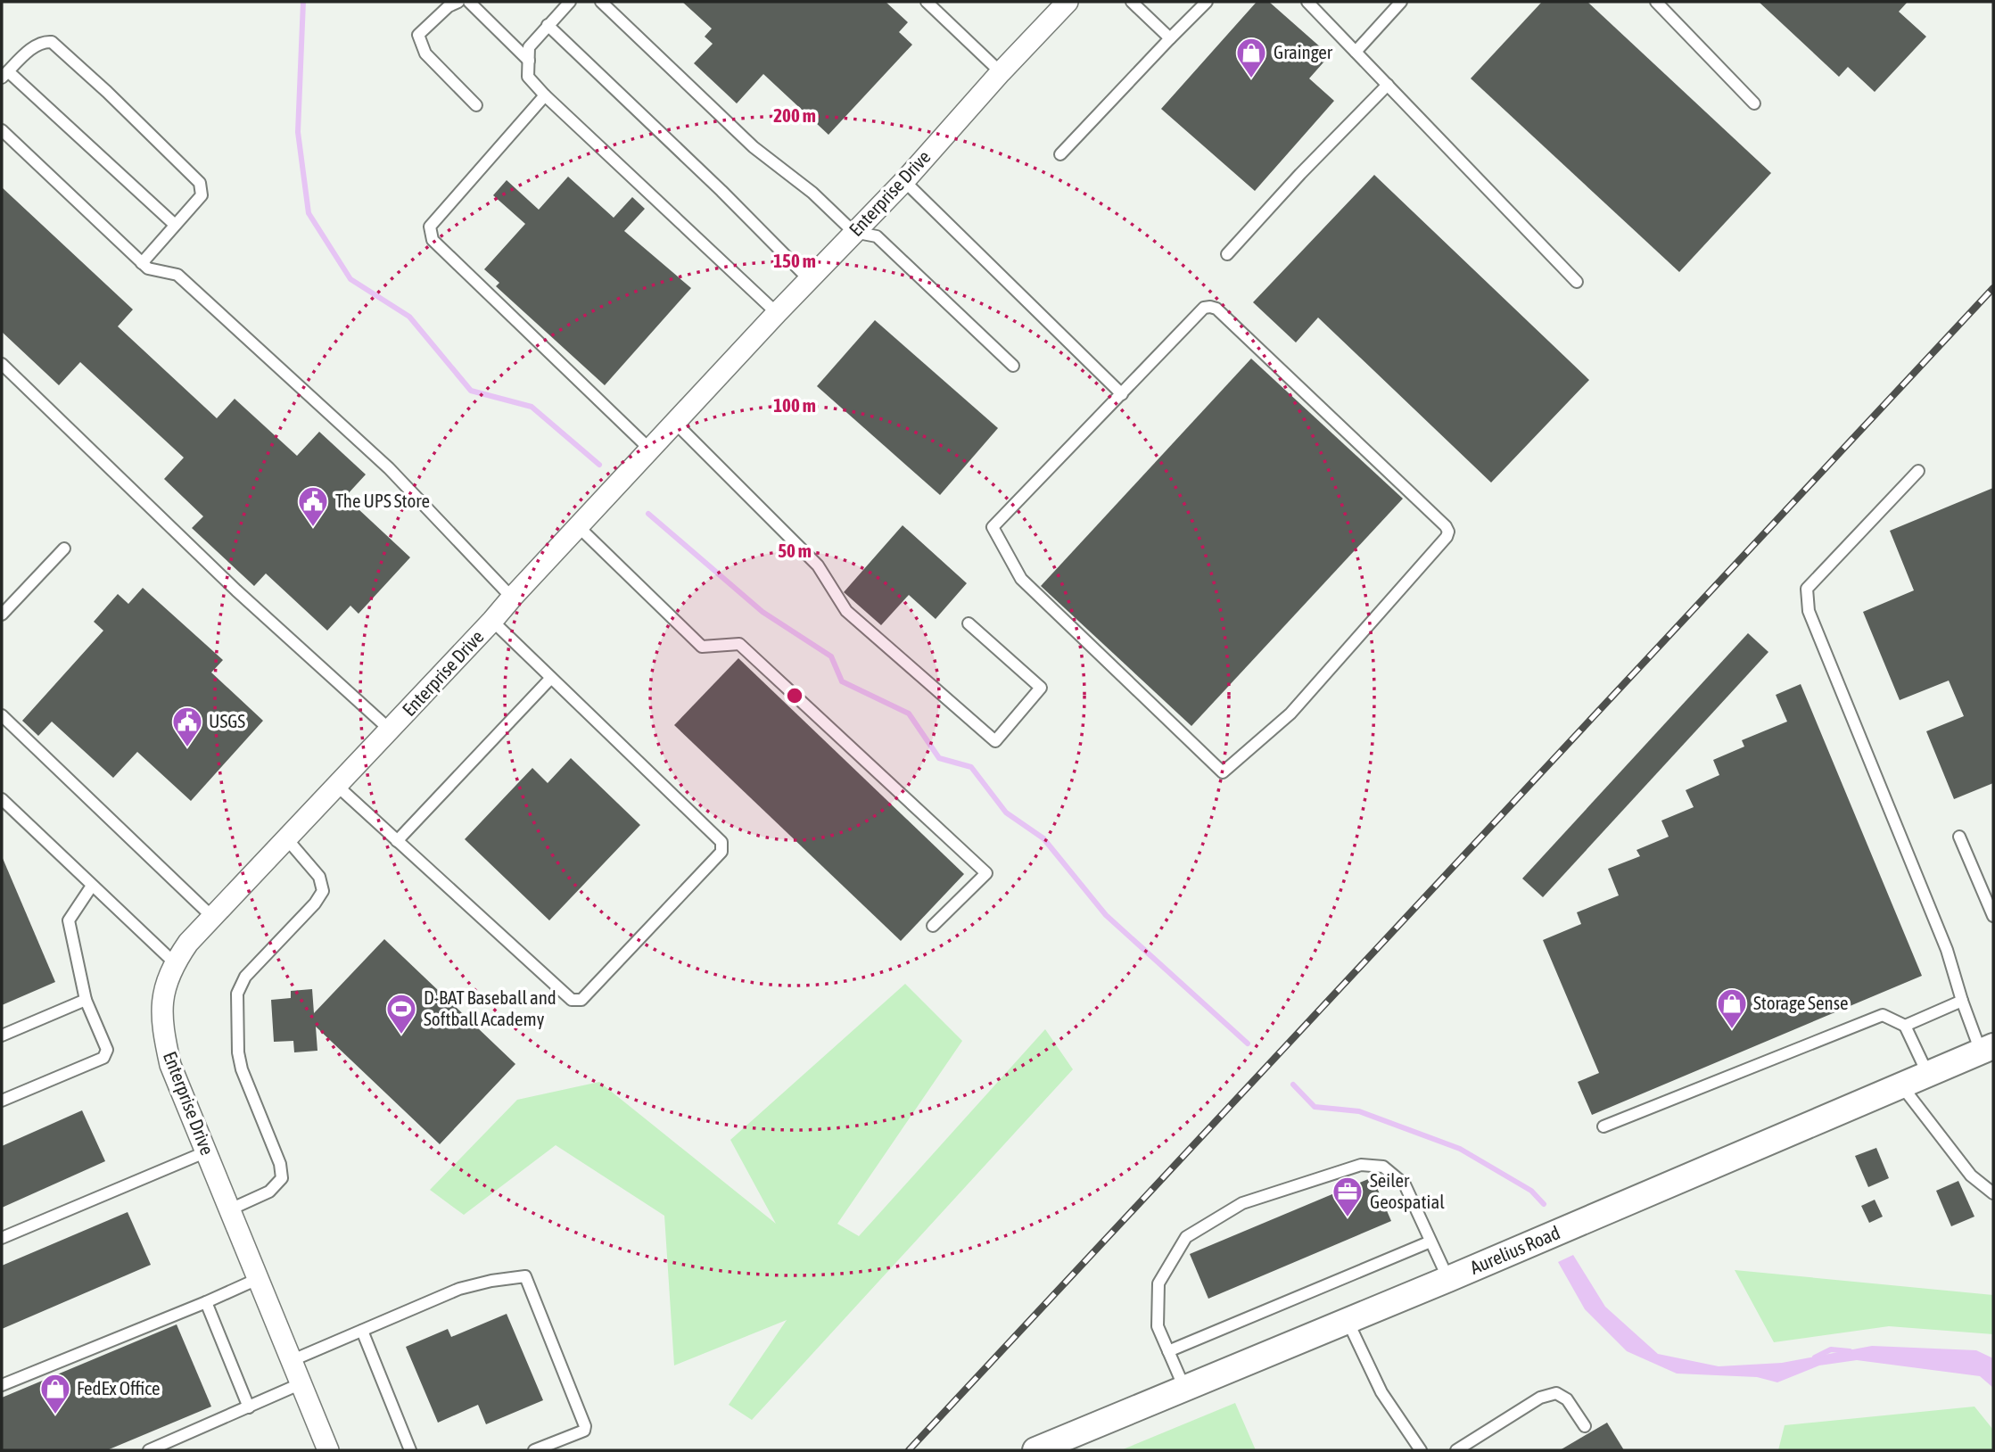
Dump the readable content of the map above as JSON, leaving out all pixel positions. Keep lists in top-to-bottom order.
{
  "streets": {
    "street": ["Enterprise Drive", "Aurelius Road"]
  },
  "places": {
    "shop": ["Grainger", "Storage Sense", "FedEx Office"],
    "public building": ["The UPS Store", "USGS"],
    "sports": ["D-BAT Baseball and Softball Academy"],
    "office": ["Seiler Geospatial"]
  },
  "rings": [
    "200 m",
    "150 m",
    "100 m",
    "50 m"
  ]
}
